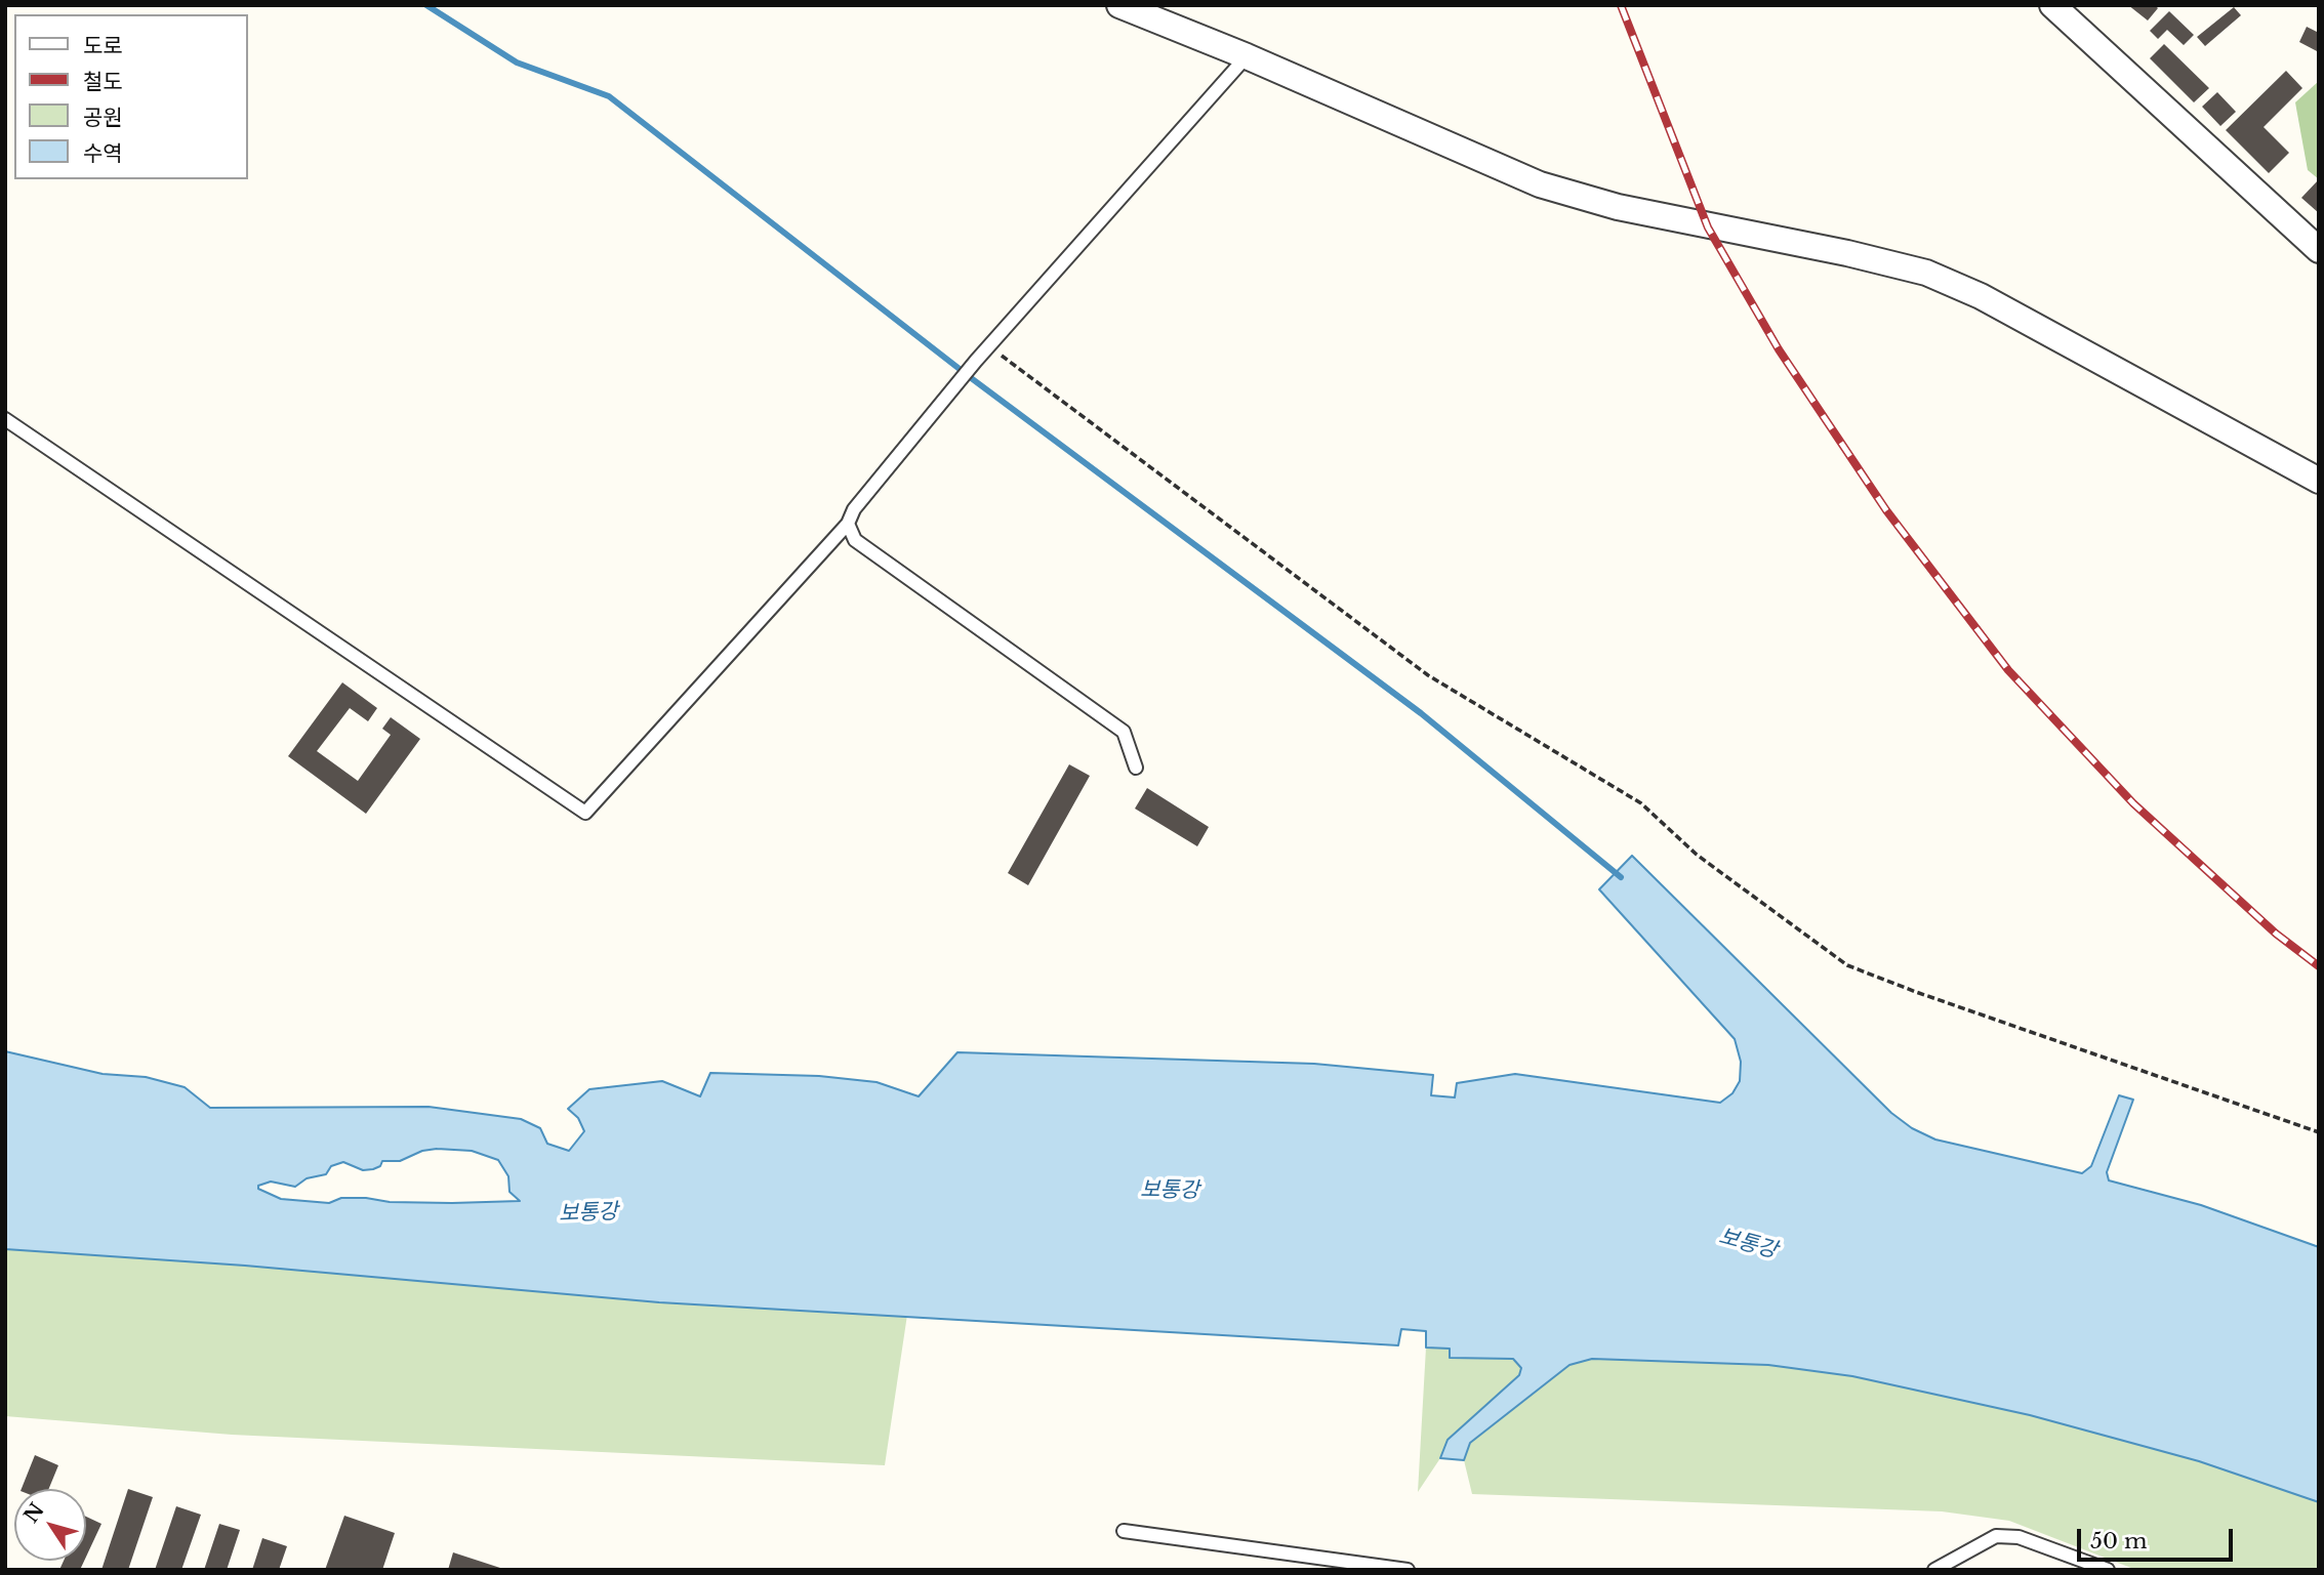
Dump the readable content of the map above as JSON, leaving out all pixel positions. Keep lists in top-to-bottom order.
{
  "water": ["보통강"],
  "legend": [
    "도로",
    "철도",
    "공원",
    "수역"
  ],
  "scale_bar": "50 m",
  "north": "top left"
}
